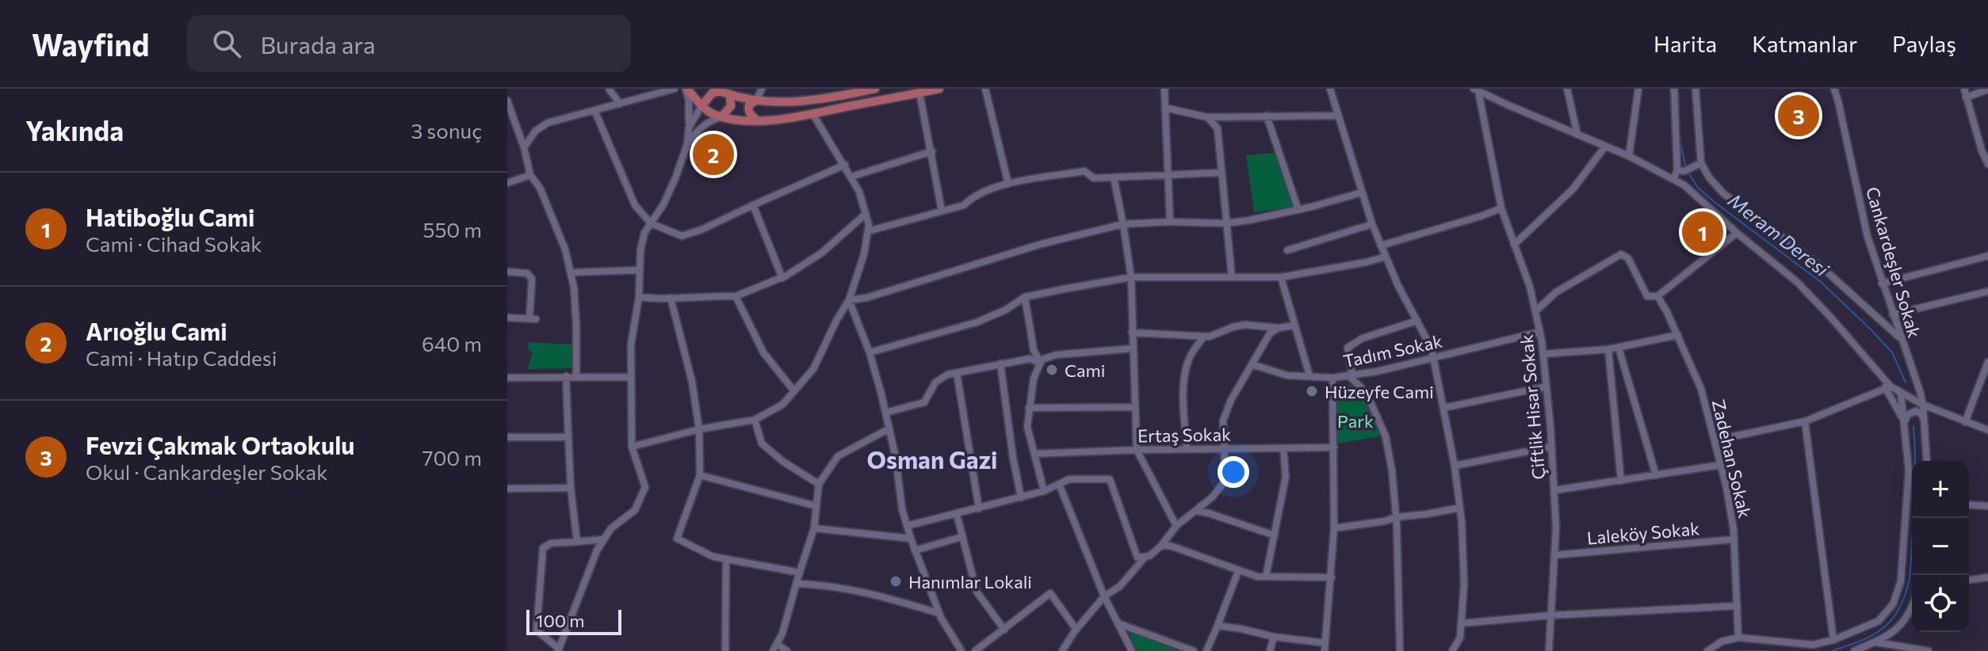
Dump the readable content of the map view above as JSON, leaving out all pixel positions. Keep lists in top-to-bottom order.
{
  "streets": {
    "street": [
      "Cankardeşler Sokak",
      "Tadım Sokak",
      "Çiftlik Hisar Sokak",
      "Ertaş Sokak",
      "Zadehan Sokak",
      "Laleköy Sokak"
    ]
  },
  "crossings": [
    ["Tadım Sokak", "Çiftlik Hisar Sokak"],
    ["Çiftlik Hisar Sokak", "Zadehan Sokak"],
    ["Çiftlik Hisar Sokak", "Laleköy Sokak"],
    ["Zadehan Sokak", "Laleköy Sokak"]
  ],
  "districts": ["Osman Gazi"],
  "water": ["Meram Deresi"],
  "parks": ["Park"],
  "places": ["Cami", "Hüzeyfe Cami", "Hanımlar Lokali"],
  "scale_bar": "100 m",
  "page": {
    "header": "Wayfind",
    "search": "Burada ara",
    "nav": ["Harita", "Katmanlar", "Paylaş"],
    "heading": ["Yakında", "3 sonuç"],
    "pins": ["3", "2", "1"],
    "list": [
      {
        "mark": "1",
        "name": "Hatiboğlu Cami",
        "note": "Cami · Cihad Sokak",
        "value": "550 m"
      },
      {
        "mark": "2",
        "name": "Arıoğlu Cami",
        "note": "Cami · Hatıp Caddesi",
        "value": "640 m"
      },
      {
        "mark": "3",
        "name": "Fevzi Çakmak Ortaokulu",
        "note": "Okul · Cankardeşler Sokak",
        "value": "700 m"
      }
    ],
    "map_buttons": ["+", "−"],
    "scale": "100 m"
  }
}
